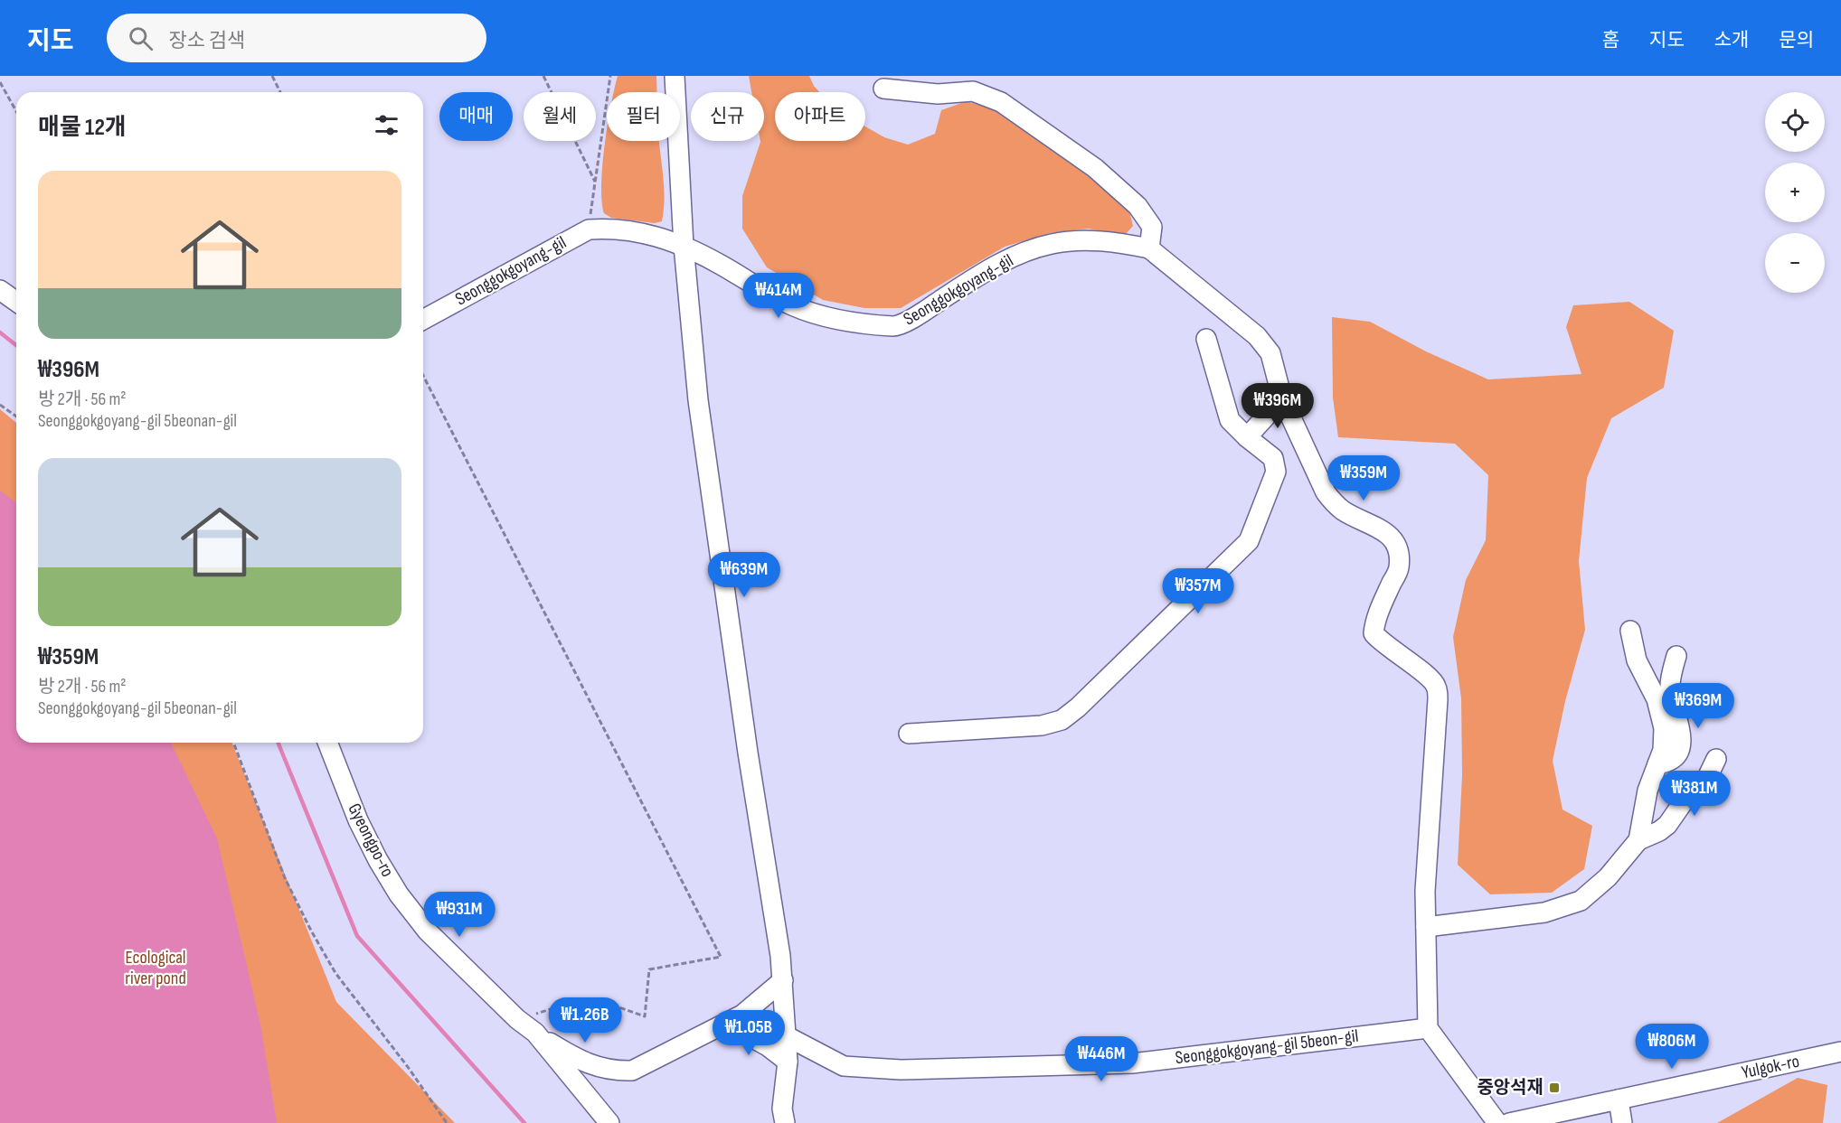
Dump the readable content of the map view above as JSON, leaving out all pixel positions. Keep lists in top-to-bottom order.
{
  "streets": {
    "street": [
      "Seonggokgoyang-gil",
      "Gyeongpo-ro",
      "Seonggokgoyang-gil 5beon-gil",
      "Yulgok-ro"
    ]
  },
  "parks": ["Ecological river pond"],
  "places": {
    "transit": ["중앙석재"]
  },
  "page": {
    "header": "지도",
    "search": "장소 검색",
    "nav": [
      "홈",
      "지도",
      "소개",
      "문의"
    ],
    "map_buttons": ["+", "−"],
    "chip": [
      "매매",
      "월세",
      "필터",
      "신규",
      "아파트"
    ],
    "heading": "매물 12개",
    "list": [
      {
        "name": "₩396M",
        "note": "방 2개 · 56 m² · Seonggokgoyang-gil 5beonan-gil"
      },
      {
        "name": "₩359M",
        "note": "방 2개 · 56 m² · Seonggokgoyang-gil 5beonan-gil"
      }
    ],
    "price": [
      "₩414M",
      "₩396M",
      "₩359M",
      "₩639M",
      "₩357M",
      "₩369M",
      "₩381M",
      "₩931M",
      "₩1.26B",
      "₩1.05B",
      "₩806M",
      "₩446M"
    ]
  }
}
